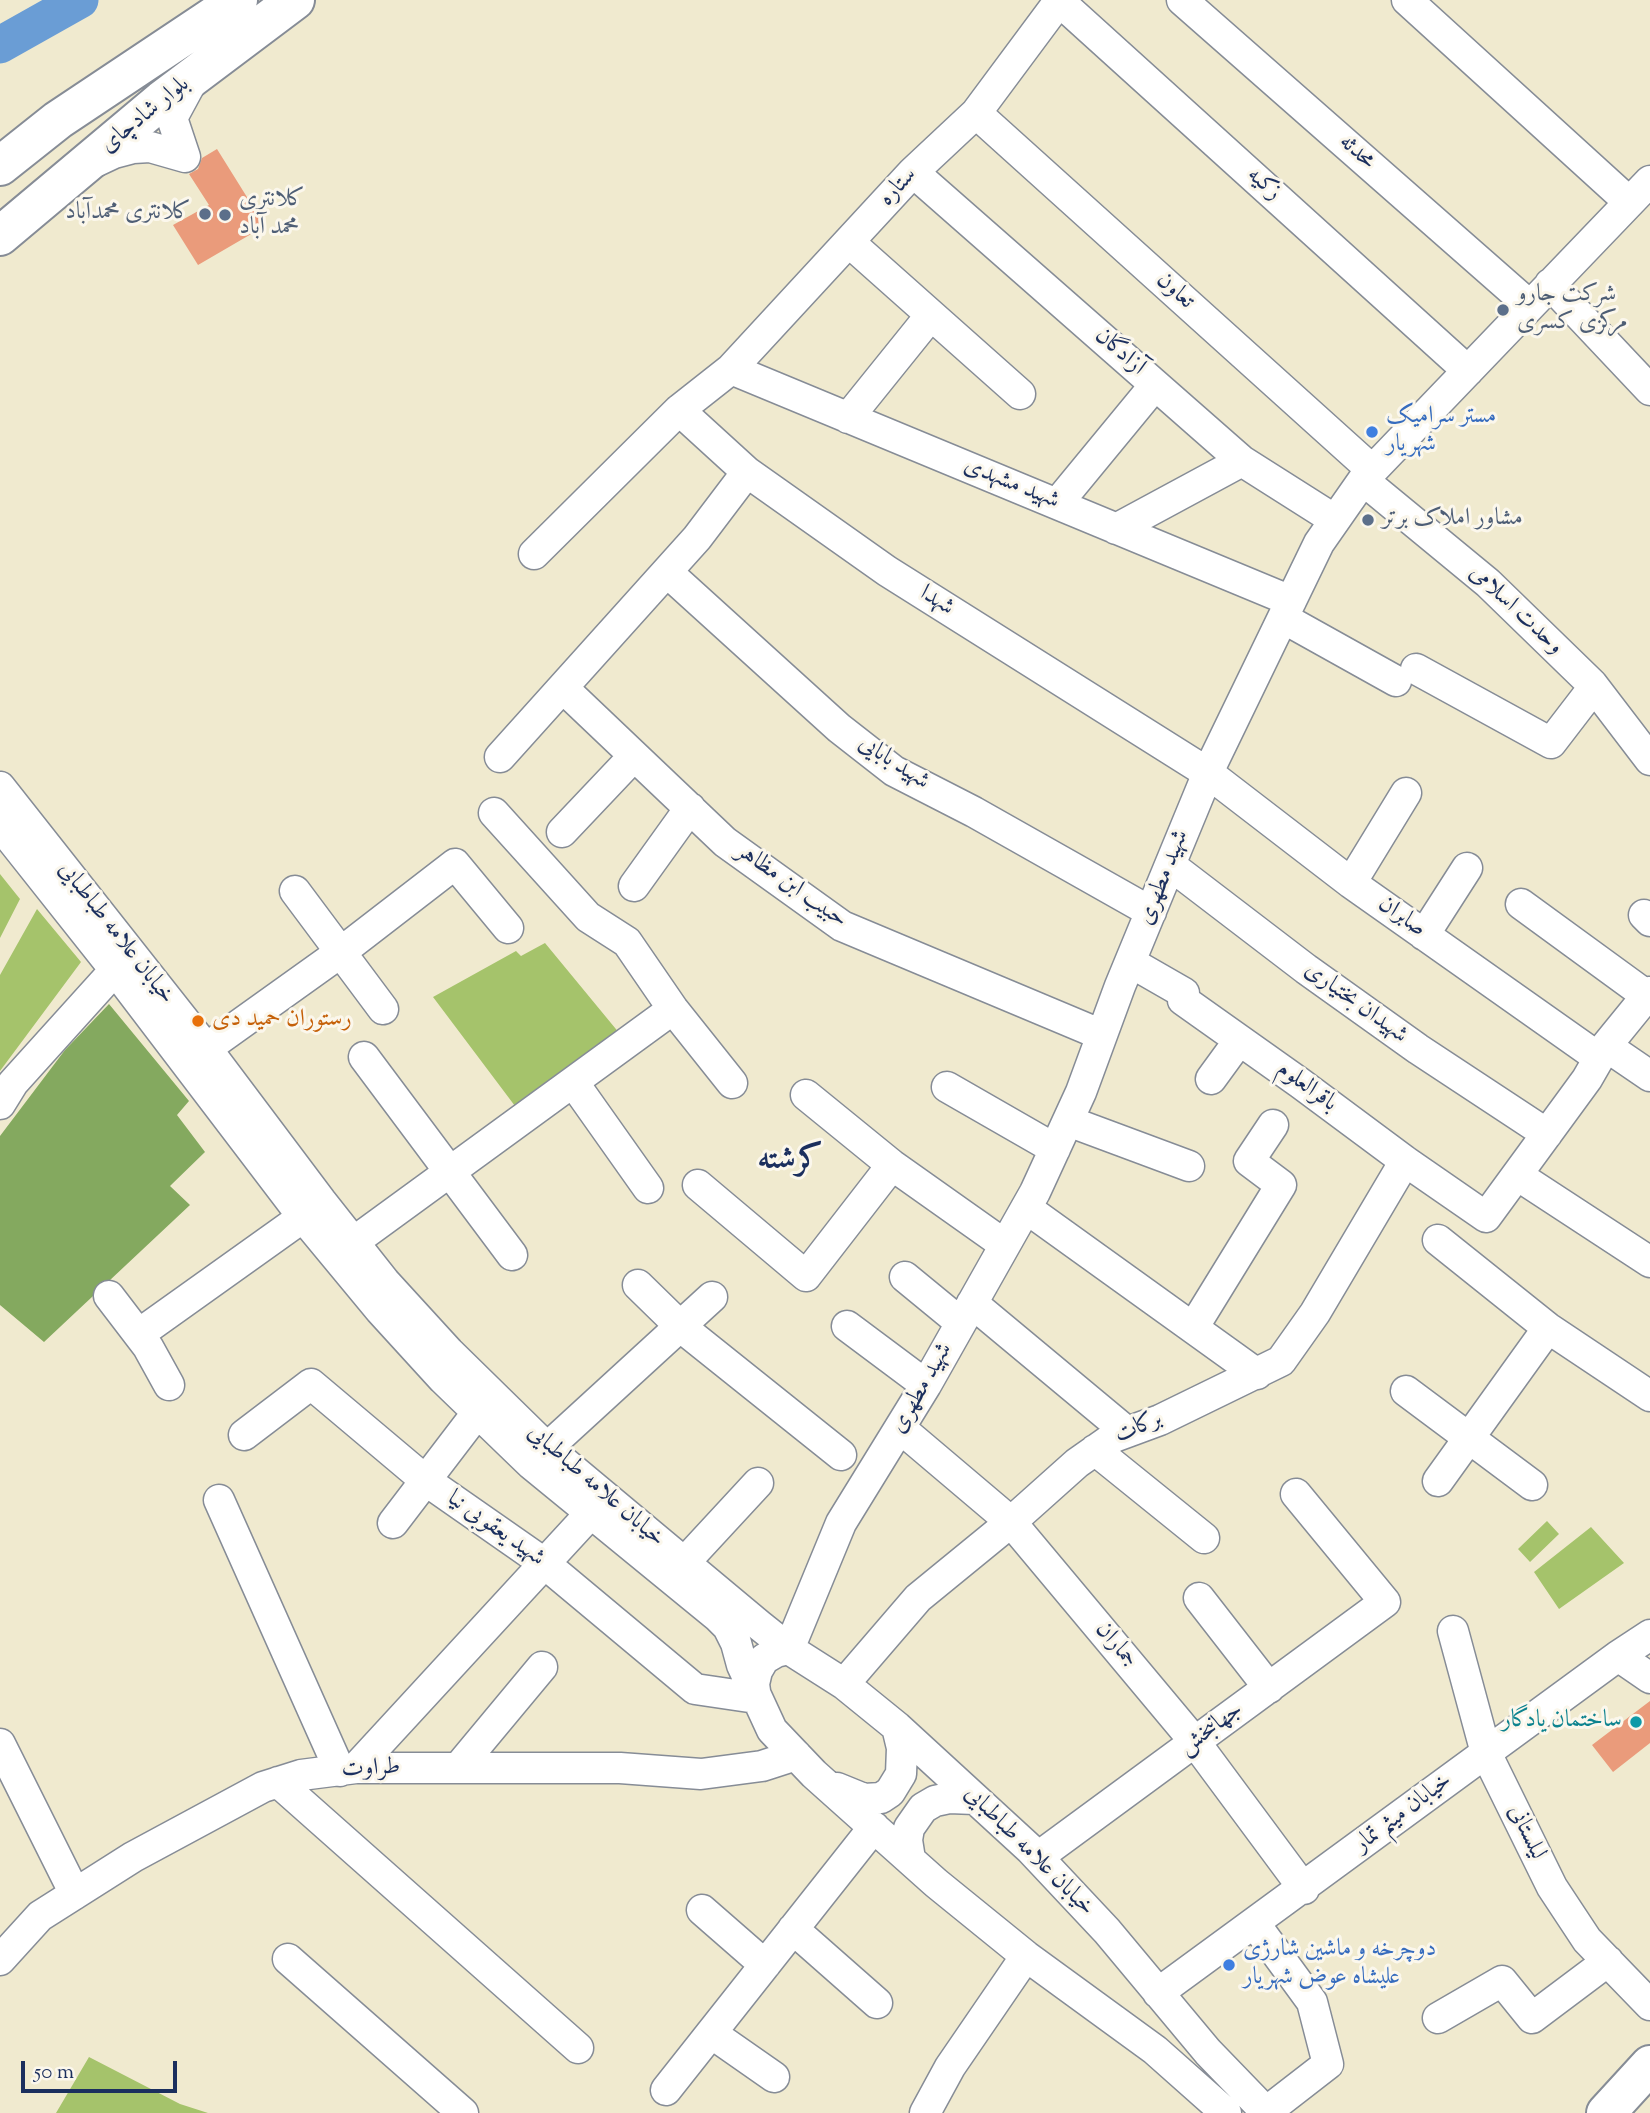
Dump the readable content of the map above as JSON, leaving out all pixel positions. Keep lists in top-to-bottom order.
{
  "streets": {
    "main road": ["بلوار شادچای"],
    "street": [
      "محدثه",
      "زکیه",
      "ستاره",
      "تعاون",
      "آزادگان",
      "شهید مشهدی",
      "شهدا",
      "وحدت اسلامی",
      "شهید بابایی",
      "شهید مطهری",
      "حبیب ابن مظاهر",
      "صابران",
      "خیابان علامه طباطبایی",
      "شهیدان بختیاری",
      "باقرالعلوم",
      "برکات",
      "شهید یعقوبی نیا",
      "جماران",
      "جهانبخش",
      "طراوت",
      "خیابان میثم تمار",
      "لیلستانی"
    ]
  },
  "crossings": [
    ["محدثه", "شهید مطهری"],
    ["زکیه", "ستاره"],
    ["زکیه", "شهید مطهری"],
    ["ستاره", "تعاون"],
    ["ستاره", "آزادگان"],
    ["ستاره", "شهید مشهدی"],
    ["ستاره", "شهدا"],
    ["تعاون", "وحدت اسلامی"],
    ["تعاون", "شهید مطهری"],
    ["آزادگان", "شهید مطهری"],
    ["شهید مشهدی", "وحدت اسلامی"],
    ["شهید مشهدی", "شهید مطهری"],
    ["شهدا", "شهید مطهری"],
    ["شهدا", "صابران"],
    ["وحدت اسلامی", "شهید مطهری"],
    ["شهید بابایی", "شهید مطهری"],
    ["شهید مطهری", "حبیب ابن مظاهر"],
    ["شهید مطهری", "صابران"],
    ["شهید مطهری", "خیابان علامه طباطبایی"],
    ["شهید مطهری", "شهیدان بختیاری"],
    ["شهید مطهری", "باقرالعلوم"],
    ["شهید مطهری", "جماران"],
    ["خیابان علامه طباطبایی", "برکات"],
    ["خیابان علامه طباطبایی", "شهید یعقوبی نیا"],
    ["خیابان علامه طباطبایی", "جهانبخش"],
    ["خیابان علامه طباطبایی", "طراوت"],
    ["خیابان علامه طباطبایی", "خیابان میثم تمار"],
    ["باقرالعلوم", "برکات"],
    ["برکات", "جماران"],
    ["جماران", "جهانبخش"],
    ["جماران", "خیابان میثم تمار"],
    ["خیابان میثم تمار", "لیلستانی"]
  ],
  "districts": ["کرشته"],
  "places": [
    "کلانتری محمدآباد",
    "کلانتری محمد آباد",
    "شرکت جارو مرکزی کسری",
    "مستر سرامیک شهریار",
    "مشاور املاک برتر",
    "رستوران حمید دی",
    "ساختمان یادگار",
    "دوچرخه و ماشین شارژی علیشاه عوض شهریار"
  ],
  "scale_bar": "50 m"
}
